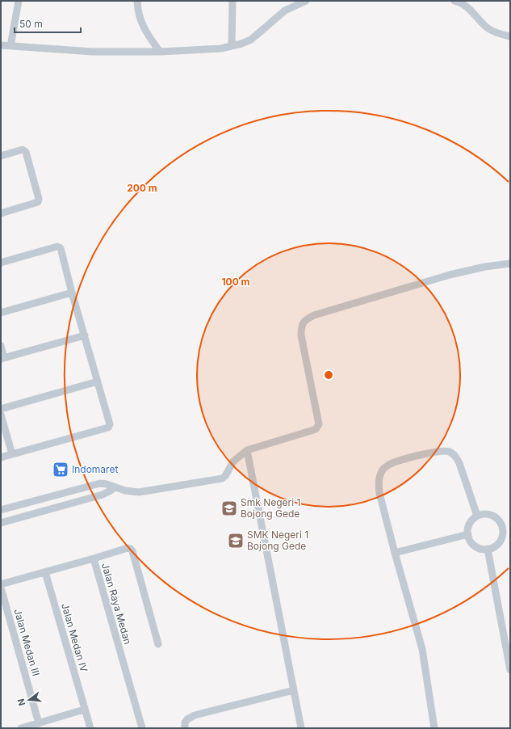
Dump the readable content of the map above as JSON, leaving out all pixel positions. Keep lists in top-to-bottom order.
{
  "streets": {
    "street": ["Jalan Raya Medan", "Jalan Medan IV", "Jalan Medan III"]
  },
  "crossings": [
    ["Jalan Raya Medan", "Jalan Medan IV"]
  ],
  "places": {
    "supermarket": ["Indomaret"],
    "school or university": ["Smk Negeri 1 Bojong Gede", "SMK Negeri 1 Bojong Gede"]
  },
  "scale_bar": "50 m",
  "north": "left",
  "rings": ["200 m", "100 m"]
}
